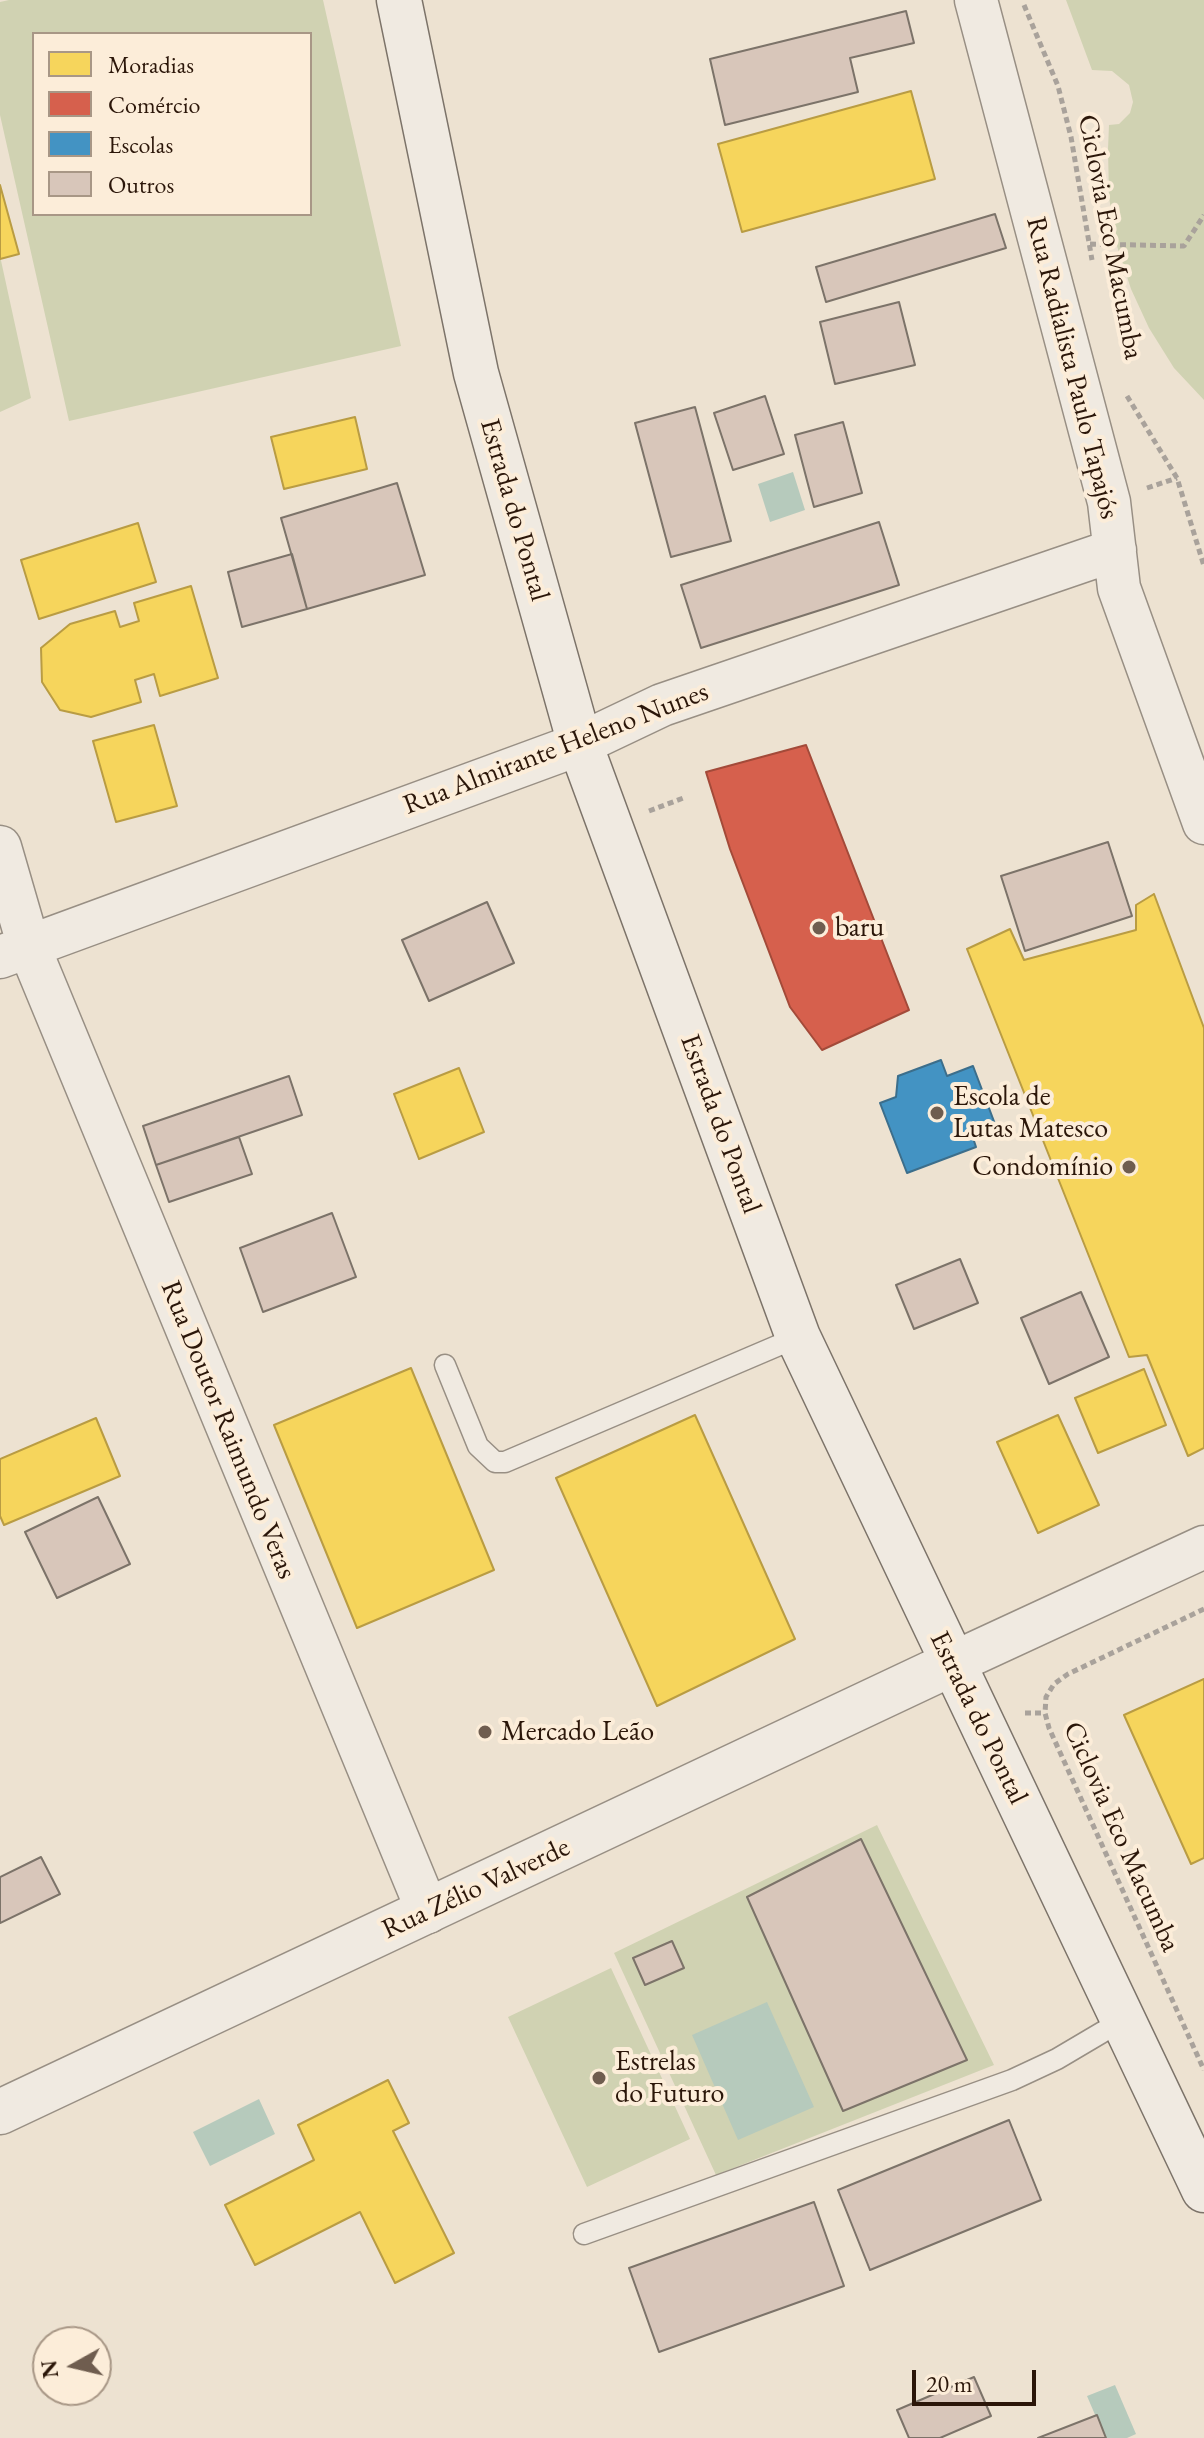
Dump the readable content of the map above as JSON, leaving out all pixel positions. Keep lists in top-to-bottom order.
{
  "streets": {
    "main road": ["Estrada do Pontal", "Rua Zélio Valverde"],
    "street": ["Rua Radialista Paulo Tapajós", "Rua Almirante Heleno Nunes", "Rua Doutor Raimundo Veras"],
    "path": ["Ciclovia Eco Macumba"]
  },
  "crossings": [
    ["Rua Radialista Paulo Tapajós", "Rua Almirante Heleno Nunes"],
    ["Estrada do Pontal", "Rua Almirante Heleno Nunes"],
    ["Estrada do Pontal", "Rua Zélio Valverde"],
    ["Rua Almirante Heleno Nunes", "Rua Doutor Raimundo Veras"],
    ["Rua Doutor Raimundo Veras", "Rua Zélio Valverde"]
  ],
  "places": [
    "baru",
    "Escola de Lutas Matesco",
    "Condomínio",
    "Mercado Leão",
    "Estrelas do Futuro"
  ],
  "legend": [
    "Moradias",
    "Comércio",
    "Escolas",
    "Outros"
  ],
  "scale_bar": "20 m",
  "north": "left"
}
